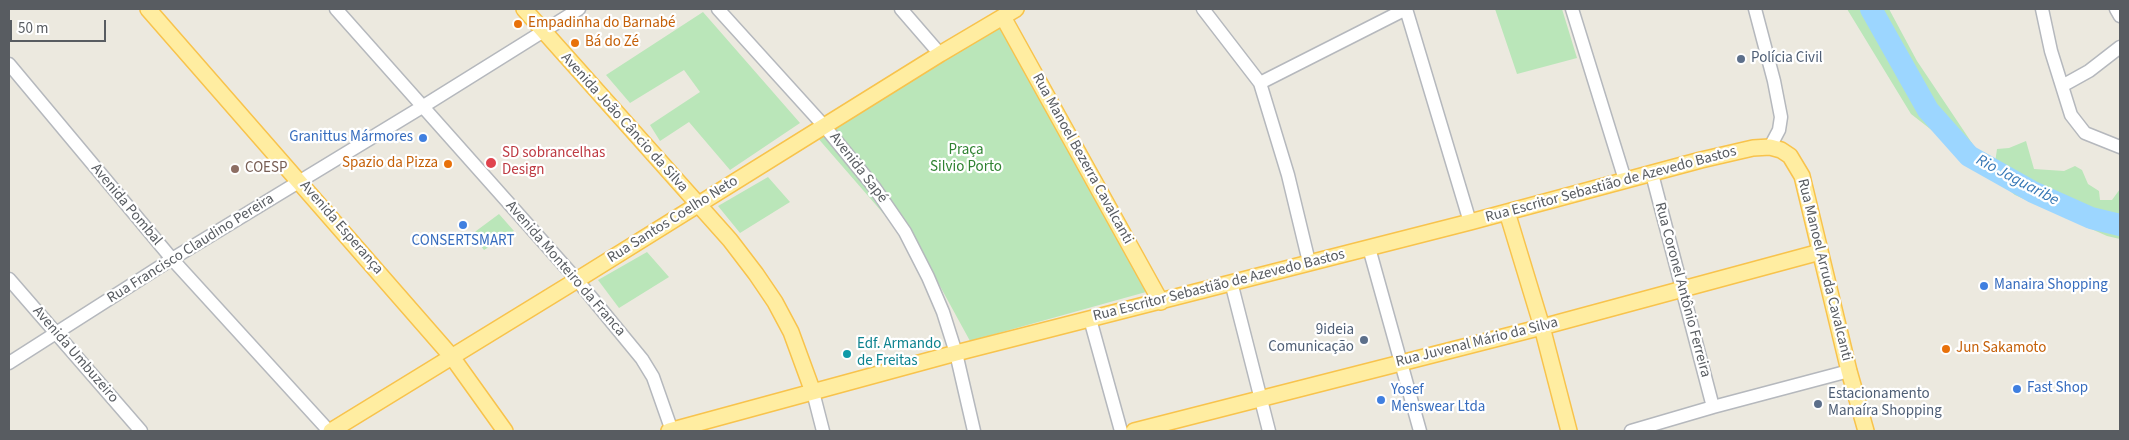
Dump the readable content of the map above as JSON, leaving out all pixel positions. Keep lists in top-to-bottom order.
{
  "streets": {
    "main road": [
      "Avenida João Câncio da Silva",
      "Rua Manoel Bezerra Cavalcanti",
      "Rua Escritor Sebastião de Azevedo Bastos",
      "Rua Santos Coelho Neto",
      "Avenida Esperança",
      "Rua Manoel Arruda Cavalcanti",
      "Rua Juvenal Mário da Silva"
    ],
    "street": [
      "Avenida Sapé",
      "Avenida Pombal",
      "Rua Francisco Claudino Pereira",
      "Avenida Monteiro da Franca",
      "Rua Coronel Antônio Ferreira",
      "Avenida Umbuzeiro"
    ]
  },
  "crossings": [
    ["Avenida João Câncio da Silva", "Rua Escritor Sebastião de Azevedo Bastos"],
    ["Avenida João Câncio da Silva", "Rua Santos Coelho Neto"],
    ["Avenida João Câncio da Silva", "Rua Francisco Claudino Pereira"],
    ["Rua Manoel Bezerra Cavalcanti", "Rua Escritor Sebastião de Azevedo Bastos"],
    ["Rua Manoel Bezerra Cavalcanti", "Rua Santos Coelho Neto"],
    ["Avenida Sapé", "Rua Escritor Sebastião de Azevedo Bastos"],
    ["Avenida Sapé", "Rua Santos Coelho Neto"],
    ["Rua Escritor Sebastião de Azevedo Bastos", "Avenida Monteiro da Franca"],
    ["Rua Escritor Sebastião de Azevedo Bastos", "Rua Manoel Arruda Cavalcanti"],
    ["Rua Escritor Sebastião de Azevedo Bastos", "Rua Coronel Antônio Ferreira"],
    ["Avenida Pombal", "Rua Santos Coelho Neto"],
    ["Avenida Pombal", "Rua Francisco Claudino Pereira"],
    ["Rua Santos Coelho Neto", "Avenida Esperança"],
    ["Rua Santos Coelho Neto", "Avenida Monteiro da Franca"],
    ["Avenida Esperança", "Rua Francisco Claudino Pereira"],
    ["Rua Francisco Claudino Pereira", "Avenida Monteiro da Franca"],
    ["Rua Francisco Claudino Pereira", "Avenida Umbuzeiro"],
    ["Rua Manoel Arruda Cavalcanti", "Rua Juvenal Mário da Silva"],
    ["Rua Coronel Antônio Ferreira", "Rua Juvenal Mário da Silva"]
  ],
  "water": ["Rio Jaguaribe"],
  "parks": ["Praça Silvio Porto"],
  "places": [
    "Empadinha do Barnabé",
    "Bá do Zé",
    "Polícia Civil",
    "Granittus Mármores",
    "SD sobrancelhas Design",
    "Spazio da Pizza",
    "COESP",
    "CONSERTSMART",
    "Manaira Shopping",
    "9ideia Comunicação",
    "Jun Sakamoto",
    "Edf. Armando de Freitas",
    "Fast Shop",
    "Yosef Menswear Ltda",
    "Estacionamento Manaíra Shopping"
  ],
  "scale_bar": "50 m"
}
